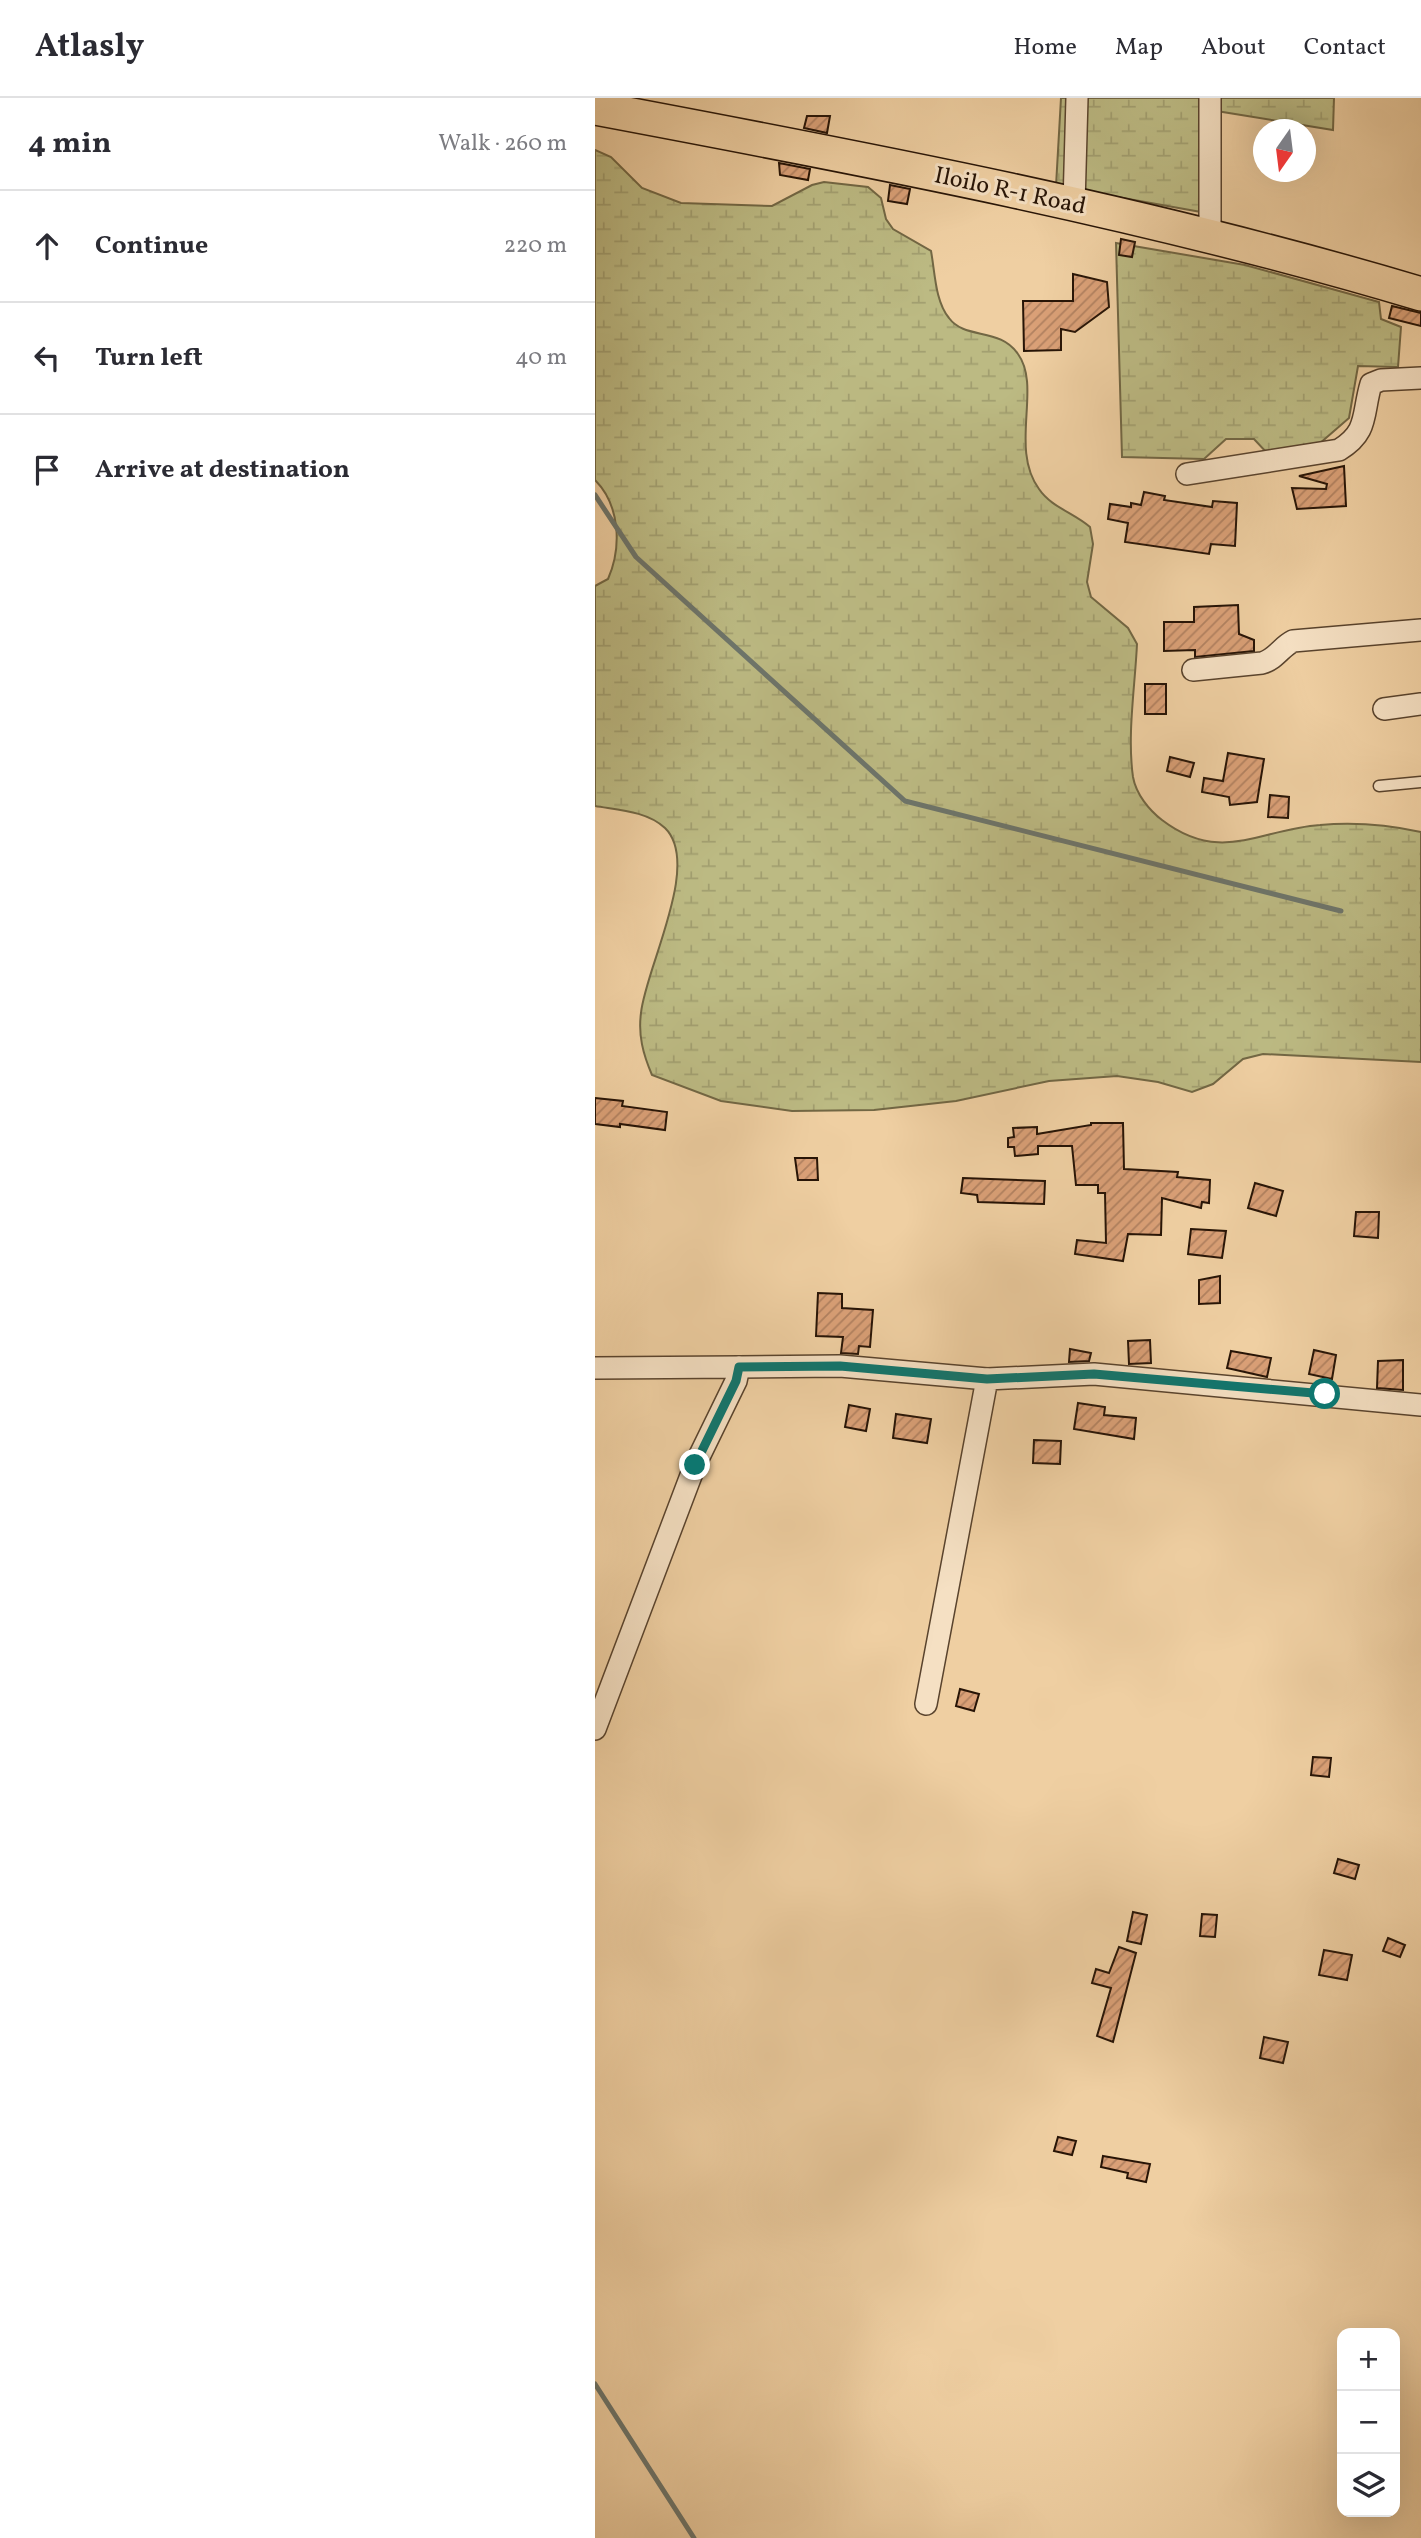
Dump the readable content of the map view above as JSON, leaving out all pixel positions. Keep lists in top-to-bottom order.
{
  "streets": {
    "main road": ["Iloilo R-1 Road"]
  },
  "north": "bottom",
  "page": {
    "header": "Atlasly",
    "nav": [
      "Home",
      "Map",
      "About",
      "Contact"
    ],
    "heading": ["4 min", "Walk · 260 m"],
    "list": [
      ["Continue", "220 m"],
      ["Turn left", "40 m"],
      "Arrive at destination"
    ],
    "map_buttons": ["+", "−"]
  }
}
